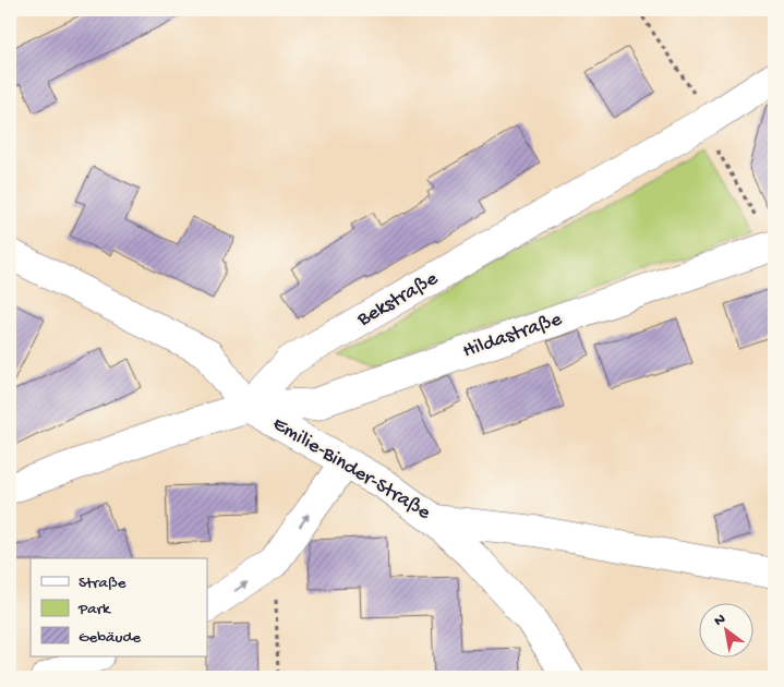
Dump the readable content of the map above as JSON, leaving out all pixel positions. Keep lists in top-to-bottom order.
{
  "streets": {
    "street": ["Bekstraße", "Hildastraße", "Emilie-Binder-Straße"]
  },
  "crossings": [
    ["Bekstraße", "Hildastraße"],
    ["Bekstraße", "Emilie-Binder-Straße"],
    ["Hildastraße", "Emilie-Binder-Straße"]
  ],
  "legend": ["Straße", "Park", "Gebäude"],
  "north": "top left"
}
